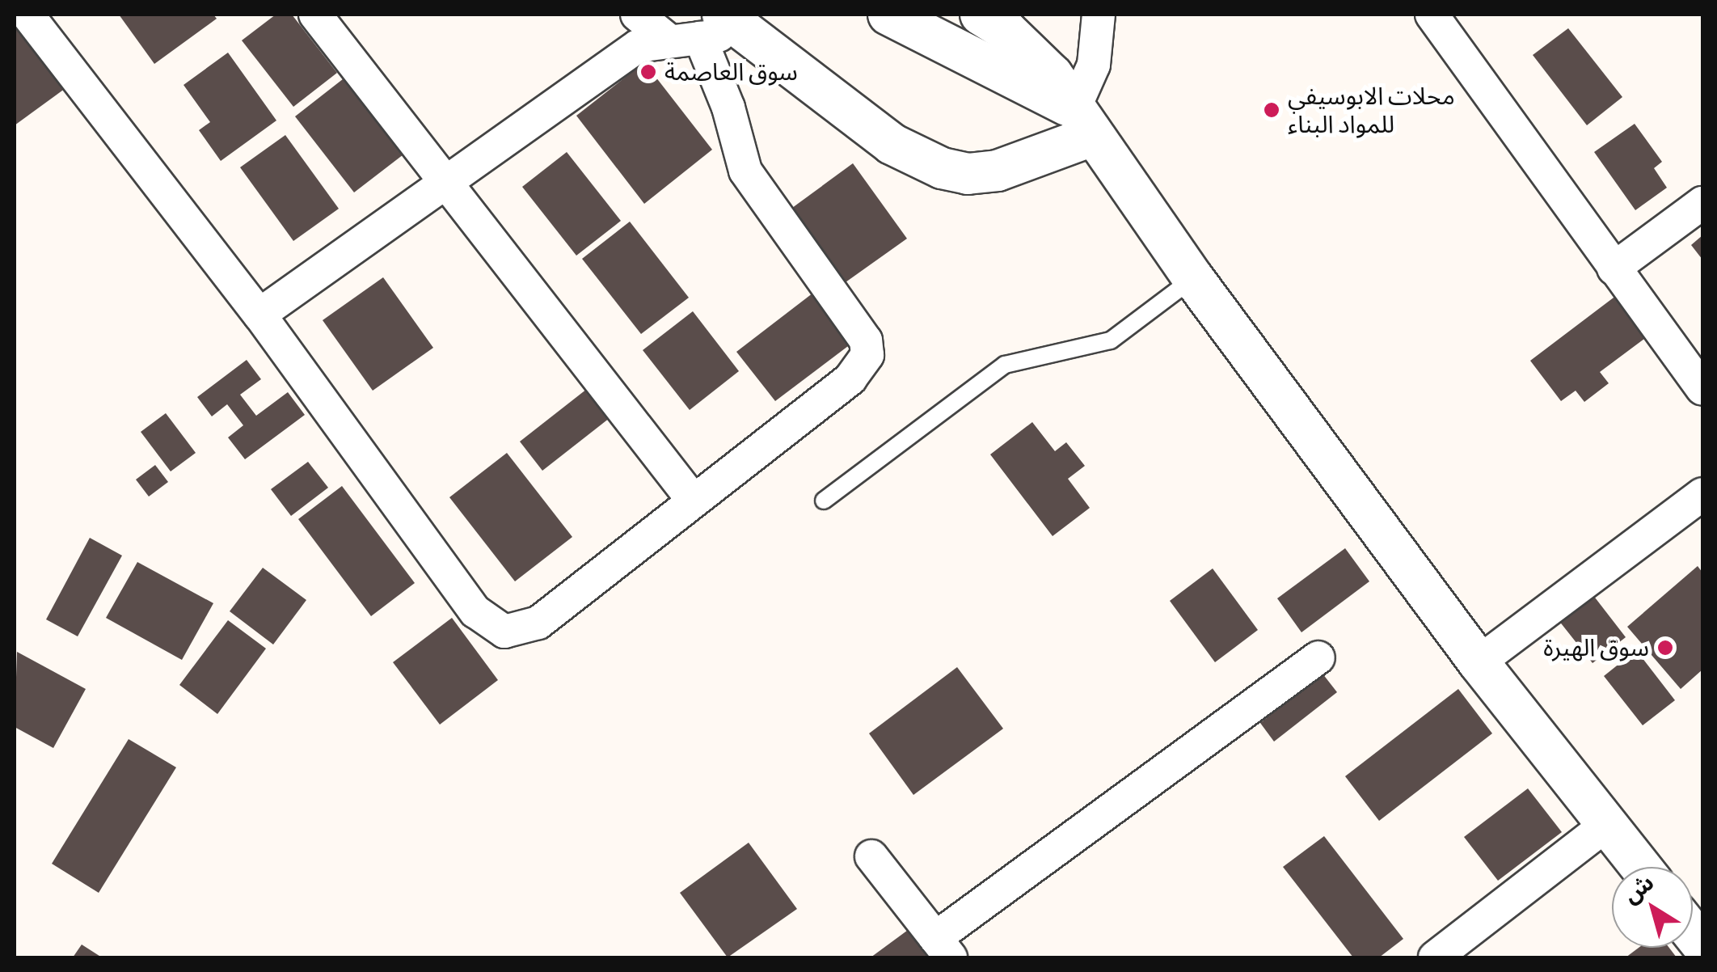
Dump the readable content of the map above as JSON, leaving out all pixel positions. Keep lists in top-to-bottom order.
{
  "places": ["سوق العاصمة", "محلات الابوسيفي للمواد البناء", "سوق الهيرة"],
  "north": "top left"
}
